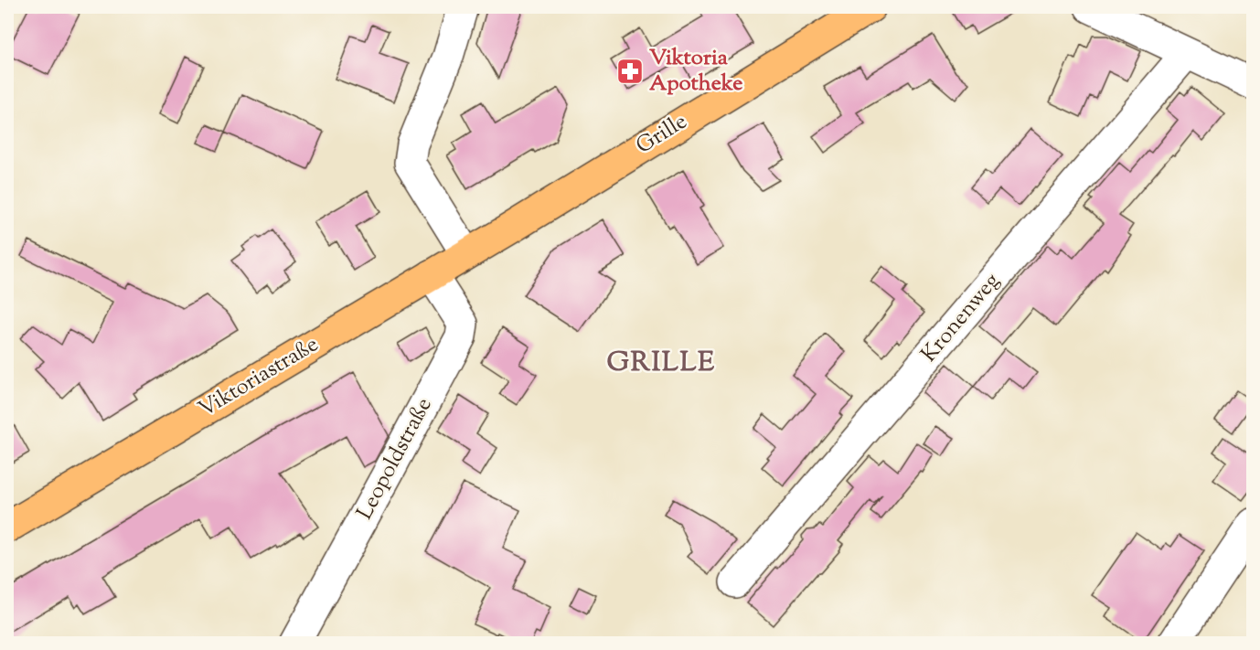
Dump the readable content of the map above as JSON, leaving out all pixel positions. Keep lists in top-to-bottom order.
{
  "streets": {
    "main road": ["Grille", "Viktoriastraße"],
    "street": ["Kronenweg", "Leopoldstraße"]
  },
  "crossings": [
    ["Grille", "Viktoriastraße"],
    ["Viktoriastraße", "Leopoldstraße"]
  ],
  "districts": ["GRILLE"],
  "places": {
    "pharmacy": ["Viktoria Apotheke"]
  }
}
